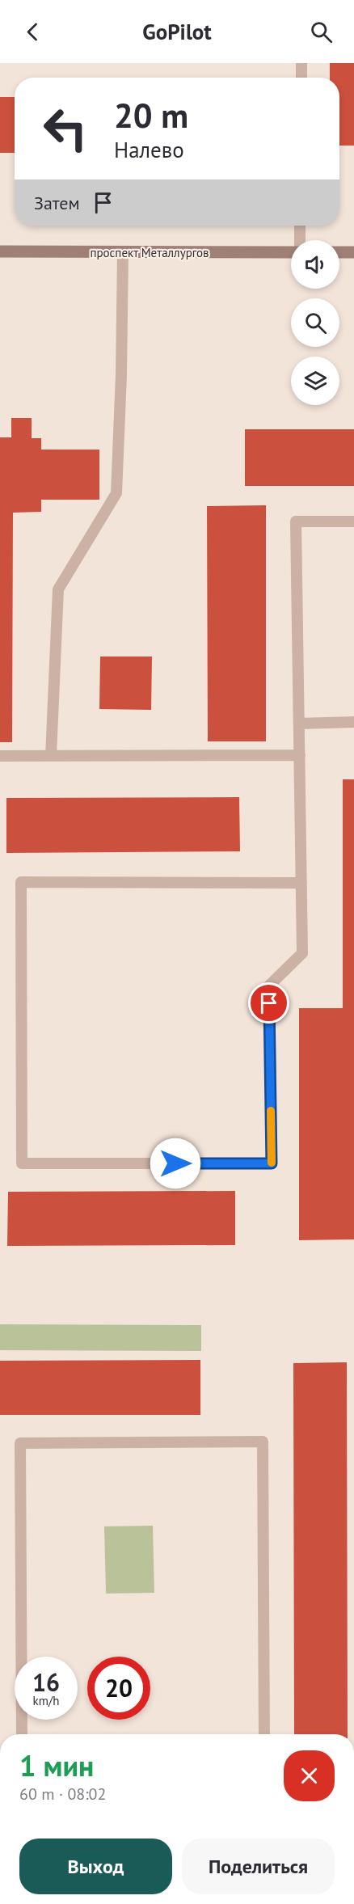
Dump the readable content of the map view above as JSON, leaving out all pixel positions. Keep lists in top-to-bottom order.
{
  "streets": {
    "street": ["проспект Металлургов"]
  },
  "page": {
    "header": "GoPilot",
    "turn": ["20 m", "Налево"],
    "then": "Затем",
    "speed": "16 km/h",
    "limit": "20",
    "heading": ["1 мин", "60 m · 08:02"],
    "buttons": ["Выход", "Поделиться"]
  }
}
